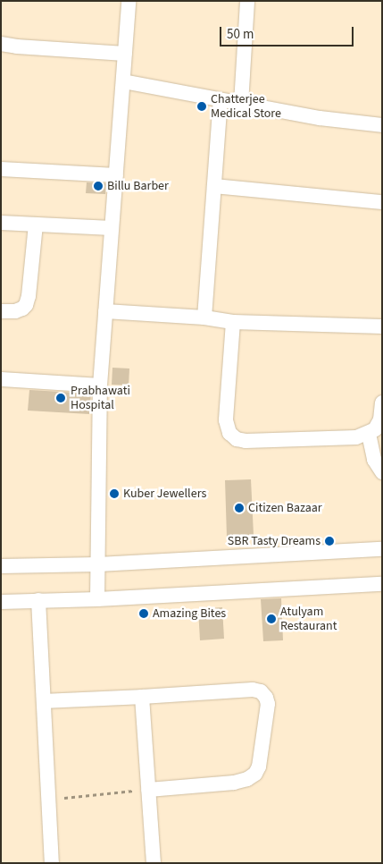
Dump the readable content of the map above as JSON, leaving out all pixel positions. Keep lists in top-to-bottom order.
{
  "places": [
    "Chatterjee Medical Store",
    "Billu Barber",
    "Prabhawati Hospital",
    "Kuber Jewellers",
    "Citizen Bazaar",
    "SBR Tasty Dreams",
    "Amazing Bites",
    "Atulyam Restaurant"
  ],
  "scale_bar": "50 m"
}
